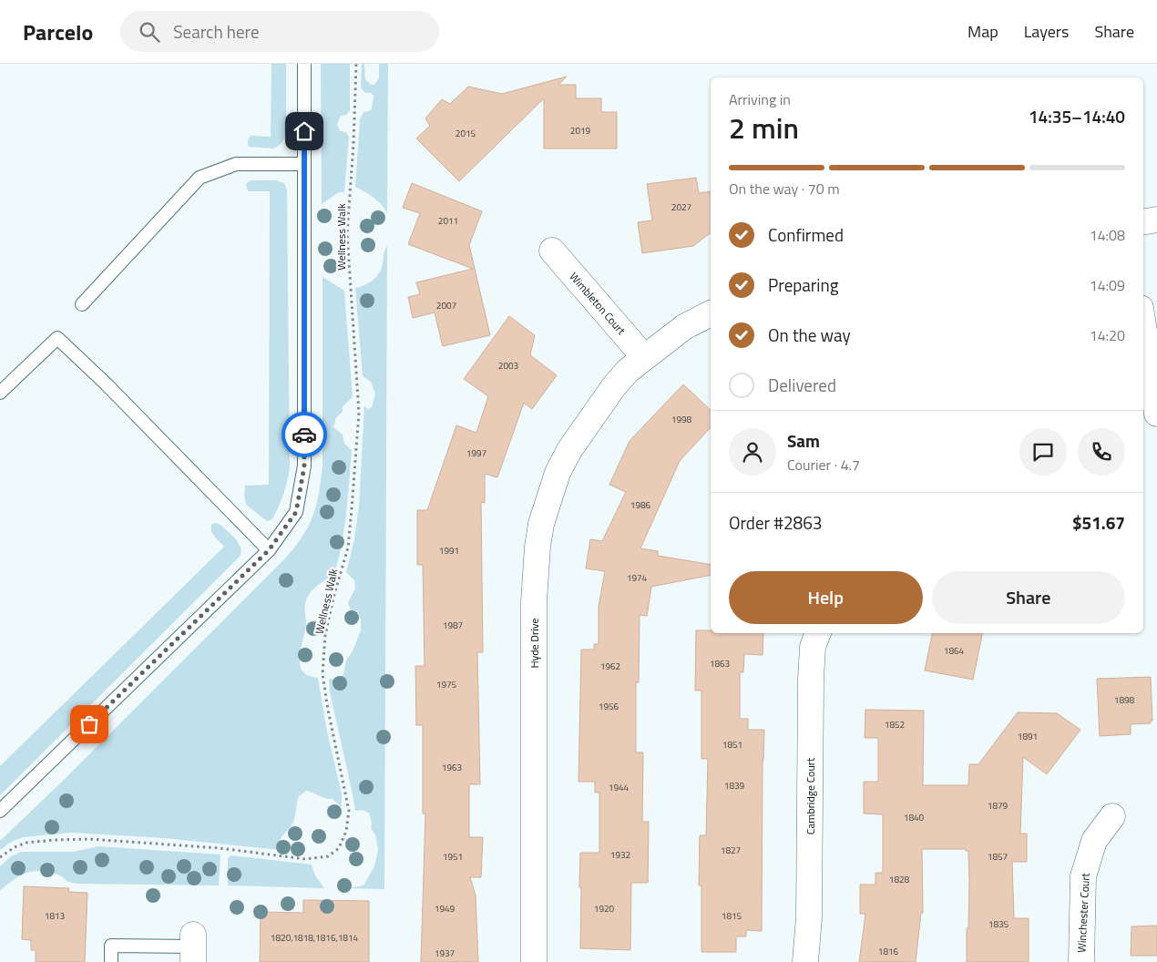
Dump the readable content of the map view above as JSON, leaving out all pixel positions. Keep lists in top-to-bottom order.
{
  "streets": {
    "street": [
      "Wimbleton Court",
      "Hyde Drive",
      "Cambridge Court",
      "Winchester Court"
    ],
    "path": ["Wellness Walk"]
  },
  "crossings": [
    ["Wimbleton Court", "Hyde Drive"]
  ],
  "house_numbers": [
    "2019",
    "2015",
    "2027",
    "2011",
    "2007",
    "2003",
    "1998",
    "1997",
    "1986",
    "1991",
    "1974",
    "1987",
    "1864",
    "1863",
    "1962",
    "1975",
    "1898",
    "1956",
    "1852",
    "1891",
    "1851",
    "1963",
    "1839",
    "1944",
    "1879",
    "1840",
    "1827",
    "1932",
    "1951",
    "1857",
    "1828",
    "1949",
    "1920",
    "1813",
    "1815",
    "1835",
    "1820,1818,1816,1814",
    "1816",
    "1937"
  ],
  "page": {
    "header": "Parcelo",
    "search": "Search here",
    "nav": ["Map", "Layers", "Share"],
    "heading": ["2 min", "Arriving in", "14:35–14:40"],
    "panel": [
      "Sam",
      "Courier · 4.7",
      "Order #2863",
      "$51.67"
    ],
    "bar": "On the way · 70 m",
    "list": [
      ["Confirmed", "14:08"],
      ["Preparing", "14:09"],
      ["On the way", "14:20"],
      "Delivered"
    ],
    "buttons": ["Help", "Share"]
  }
}
